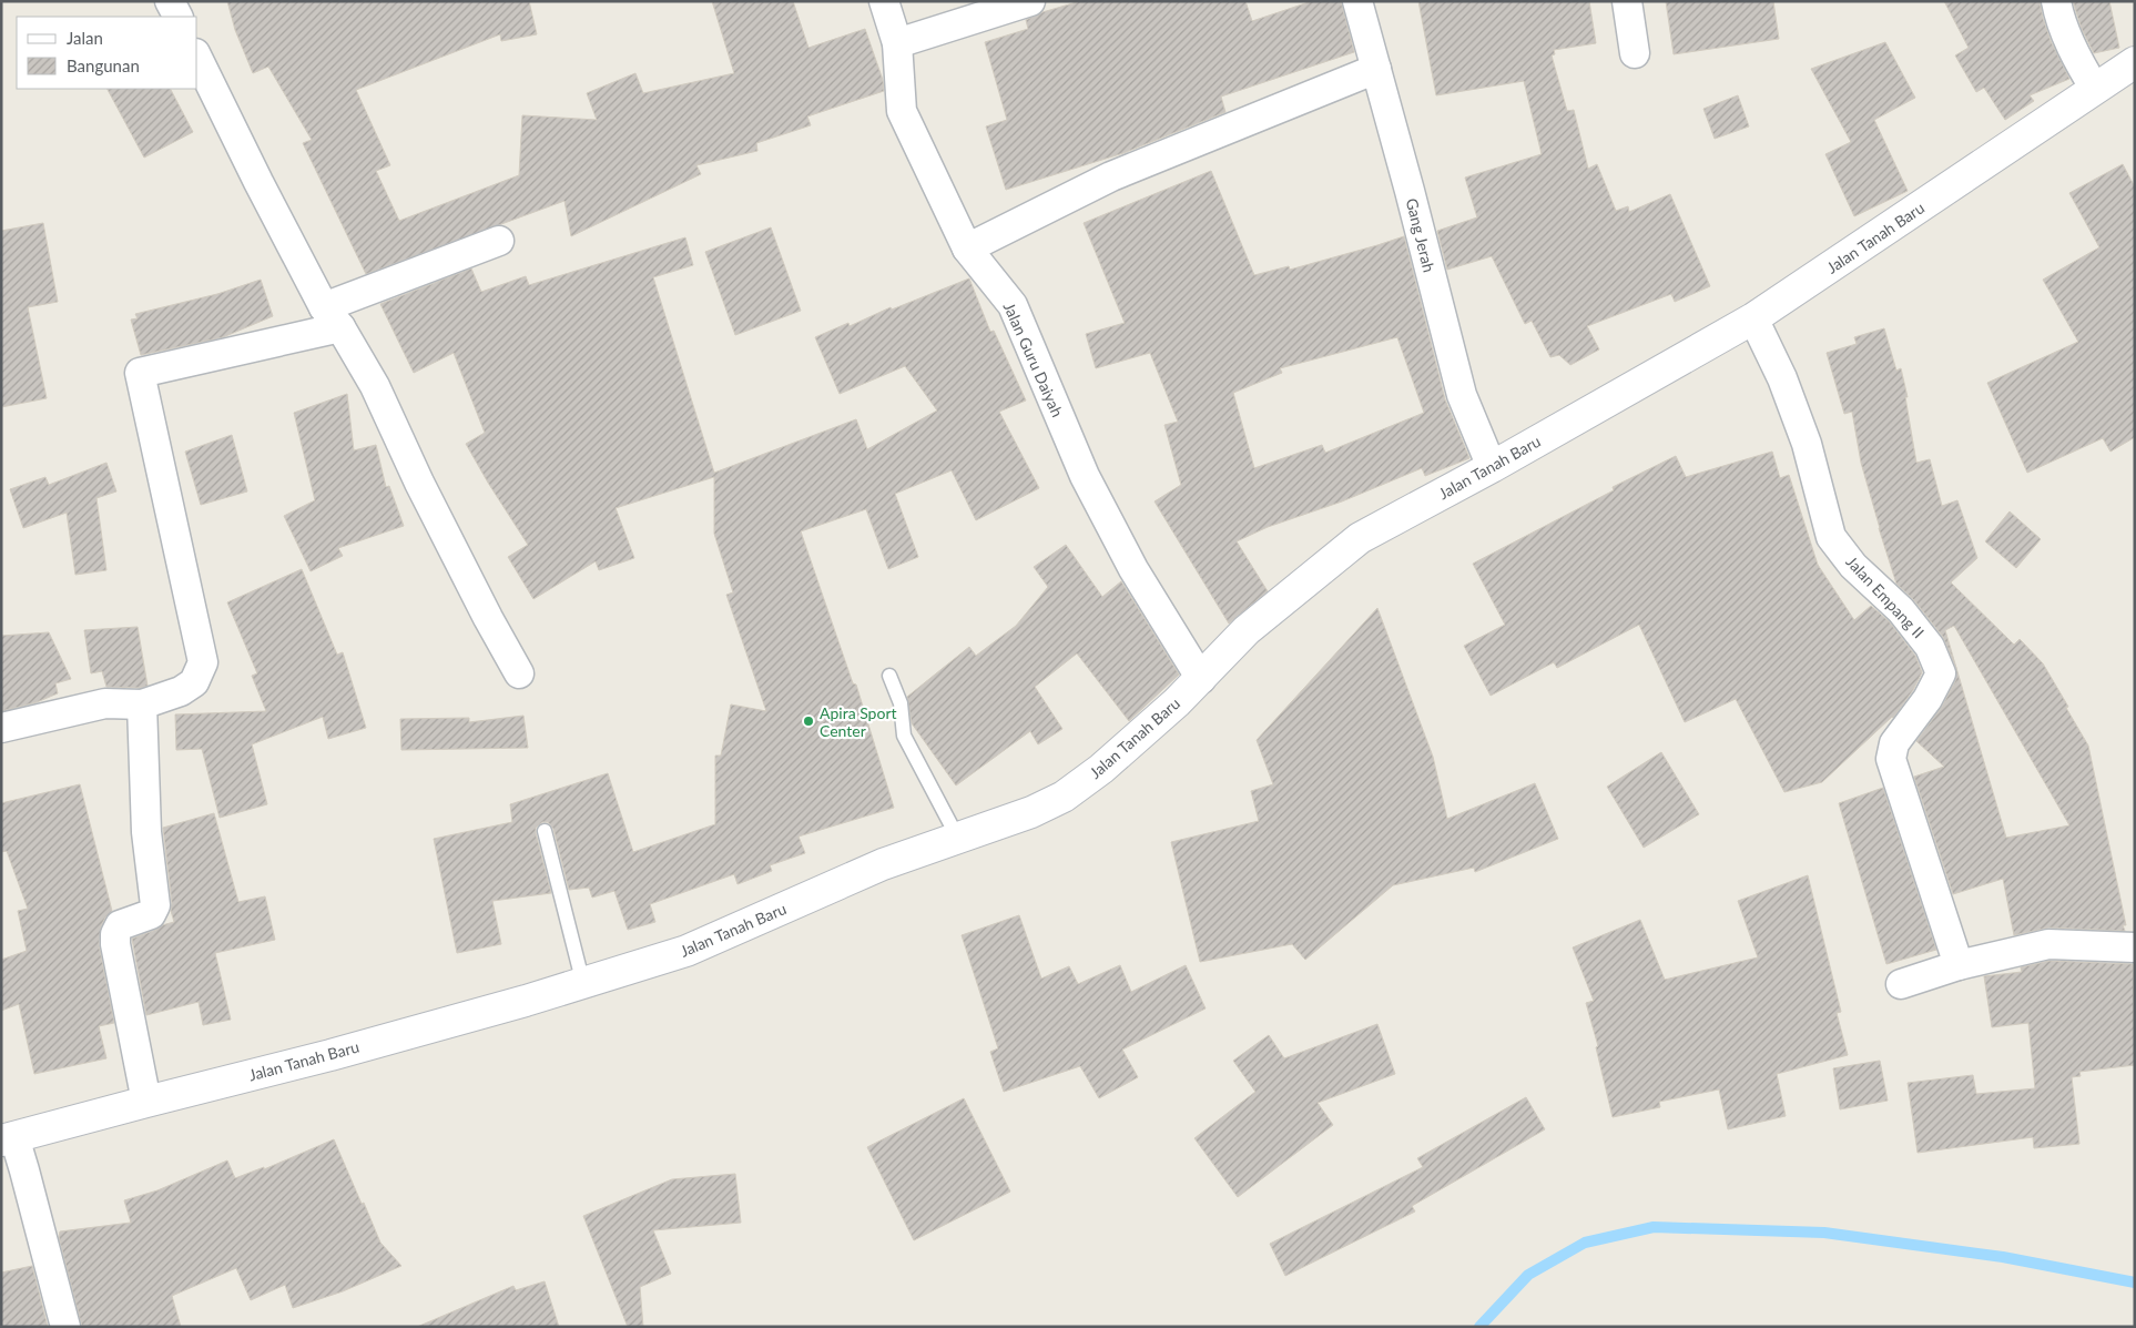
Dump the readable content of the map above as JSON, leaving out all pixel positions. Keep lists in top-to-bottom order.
{
  "streets": {
    "main road": ["Jalan Tanah Baru"],
    "street": ["Gang Jerah", "Jalan Guru Daiyah", "Jalan Empang II"]
  },
  "crossings": [
    ["Gang Jerah", "Jalan Tanah Baru"],
    ["Jalan Tanah Baru", "Jalan Guru Daiyah"],
    ["Jalan Tanah Baru", "Jalan Empang II"]
  ],
  "places": ["Apira Sport Center"],
  "legend": ["Jalan", "Bangunan"]
}
